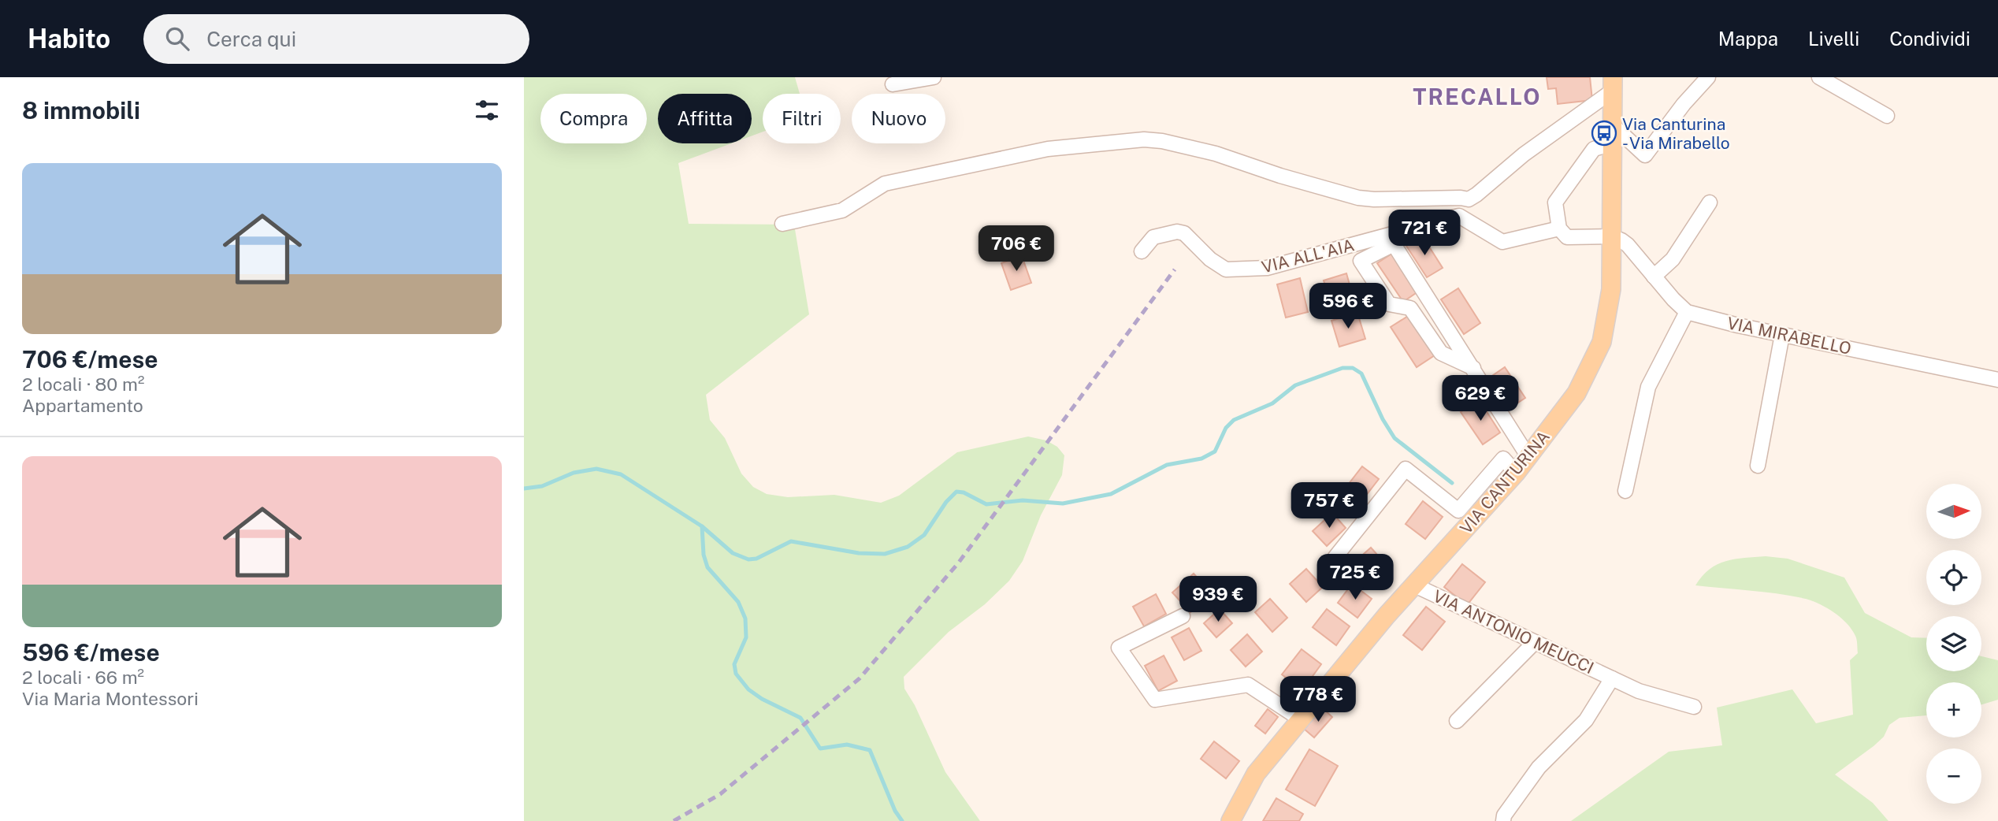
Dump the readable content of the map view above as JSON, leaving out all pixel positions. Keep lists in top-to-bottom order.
{
  "streets": {
    "main road": ["VIA CANTURINA"],
    "street": ["VIA ALL'AIA", "VIA MIRABELLO", "VIA ANTONIO MEUCCI"]
  },
  "crossings": [
    ["VIA CANTURINA", "VIA ANTONIO MEUCCI"]
  ],
  "districts": ["TRECALLO"],
  "places": {
    "bus stop": ["Via Canturina - Via Mirabello"]
  },
  "north": "right",
  "page": {
    "header": "Habito",
    "search": "Cerca qui",
    "nav": ["Mappa", "Livelli", "Condividi"],
    "heading": "8 immobili",
    "chip": [
      "Compra",
      "Affitta",
      "Filtri",
      "Nuovo"
    ],
    "list": [
      {
        "name": "706 €/mese",
        "note": "2 locali · 80 m² · Appartamento"
      },
      {
        "name": "596 €/mese",
        "note": "2 locali · 66 m² · Via Maria Montessori"
      }
    ],
    "price": [
      "721 €",
      "706 €",
      "596 €",
      "629 €",
      "757 €",
      "725 €",
      "939 €",
      "778 €"
    ],
    "map_buttons": ["+", "−"]
  }
}
